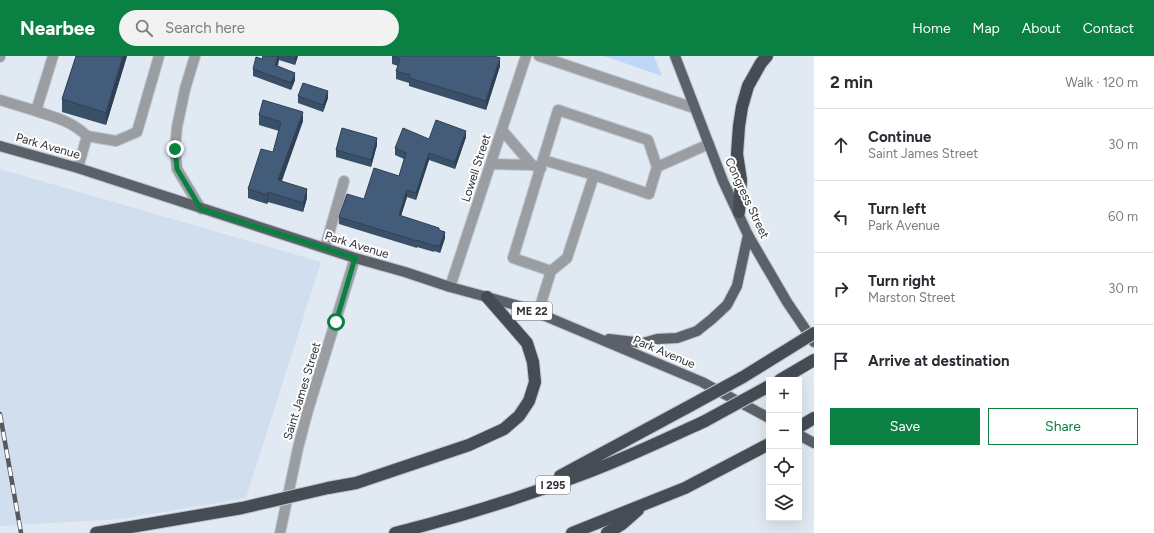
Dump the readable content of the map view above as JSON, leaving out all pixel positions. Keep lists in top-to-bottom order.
{
  "streets": {
    "highway": ["I 295"],
    "main road": ["Park Avenue", "Congress Street", "ME 22"],
    "street": ["Lowell Street", "Saint James Street"]
  },
  "crossings": [
    ["Park Avenue", "Lowell Street"],
    ["Park Avenue", "Saint James Street"]
  ],
  "page": {
    "header": "Nearbee",
    "search": "Search here",
    "nav": [
      "Home",
      "Map",
      "About",
      "Contact"
    ],
    "heading": ["2 min", "Walk · 120 m"],
    "list": [
      ["Continue", "Saint James Street", "30 m"],
      ["Turn left", "Park Avenue", "60 m"],
      ["Turn right", "Marston Street", "30 m"],
      "Arrive at destination"
    ],
    "map_buttons": ["+", "−"],
    "buttons": ["Save", "Share"]
  }
}
